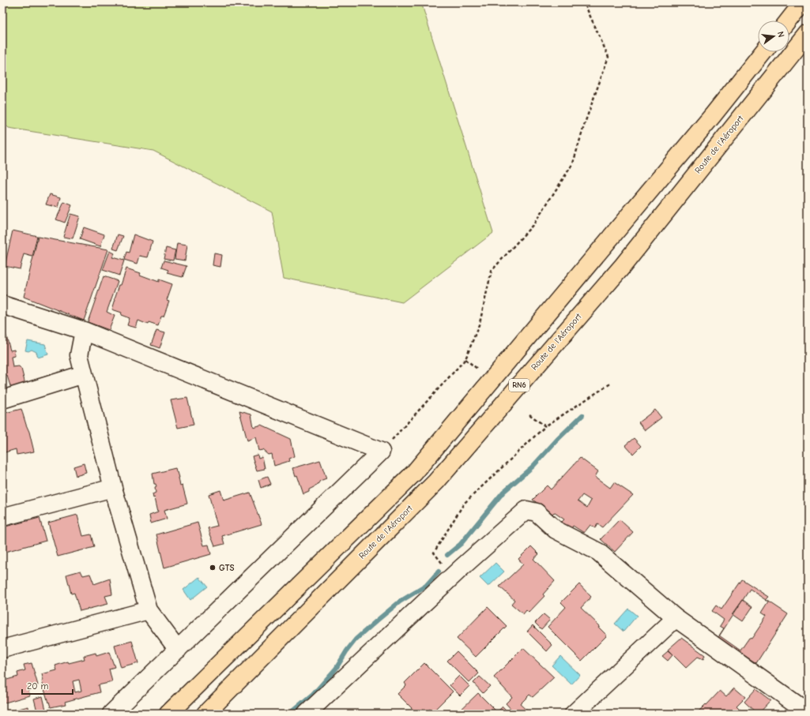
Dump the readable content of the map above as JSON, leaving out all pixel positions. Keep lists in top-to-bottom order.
{
  "streets": {
    "highway": ["Route de l'Aéroport", "RN6"]
  },
  "places": ["GTS"],
  "scale_bar": "20 m",
  "north": "right"
}
